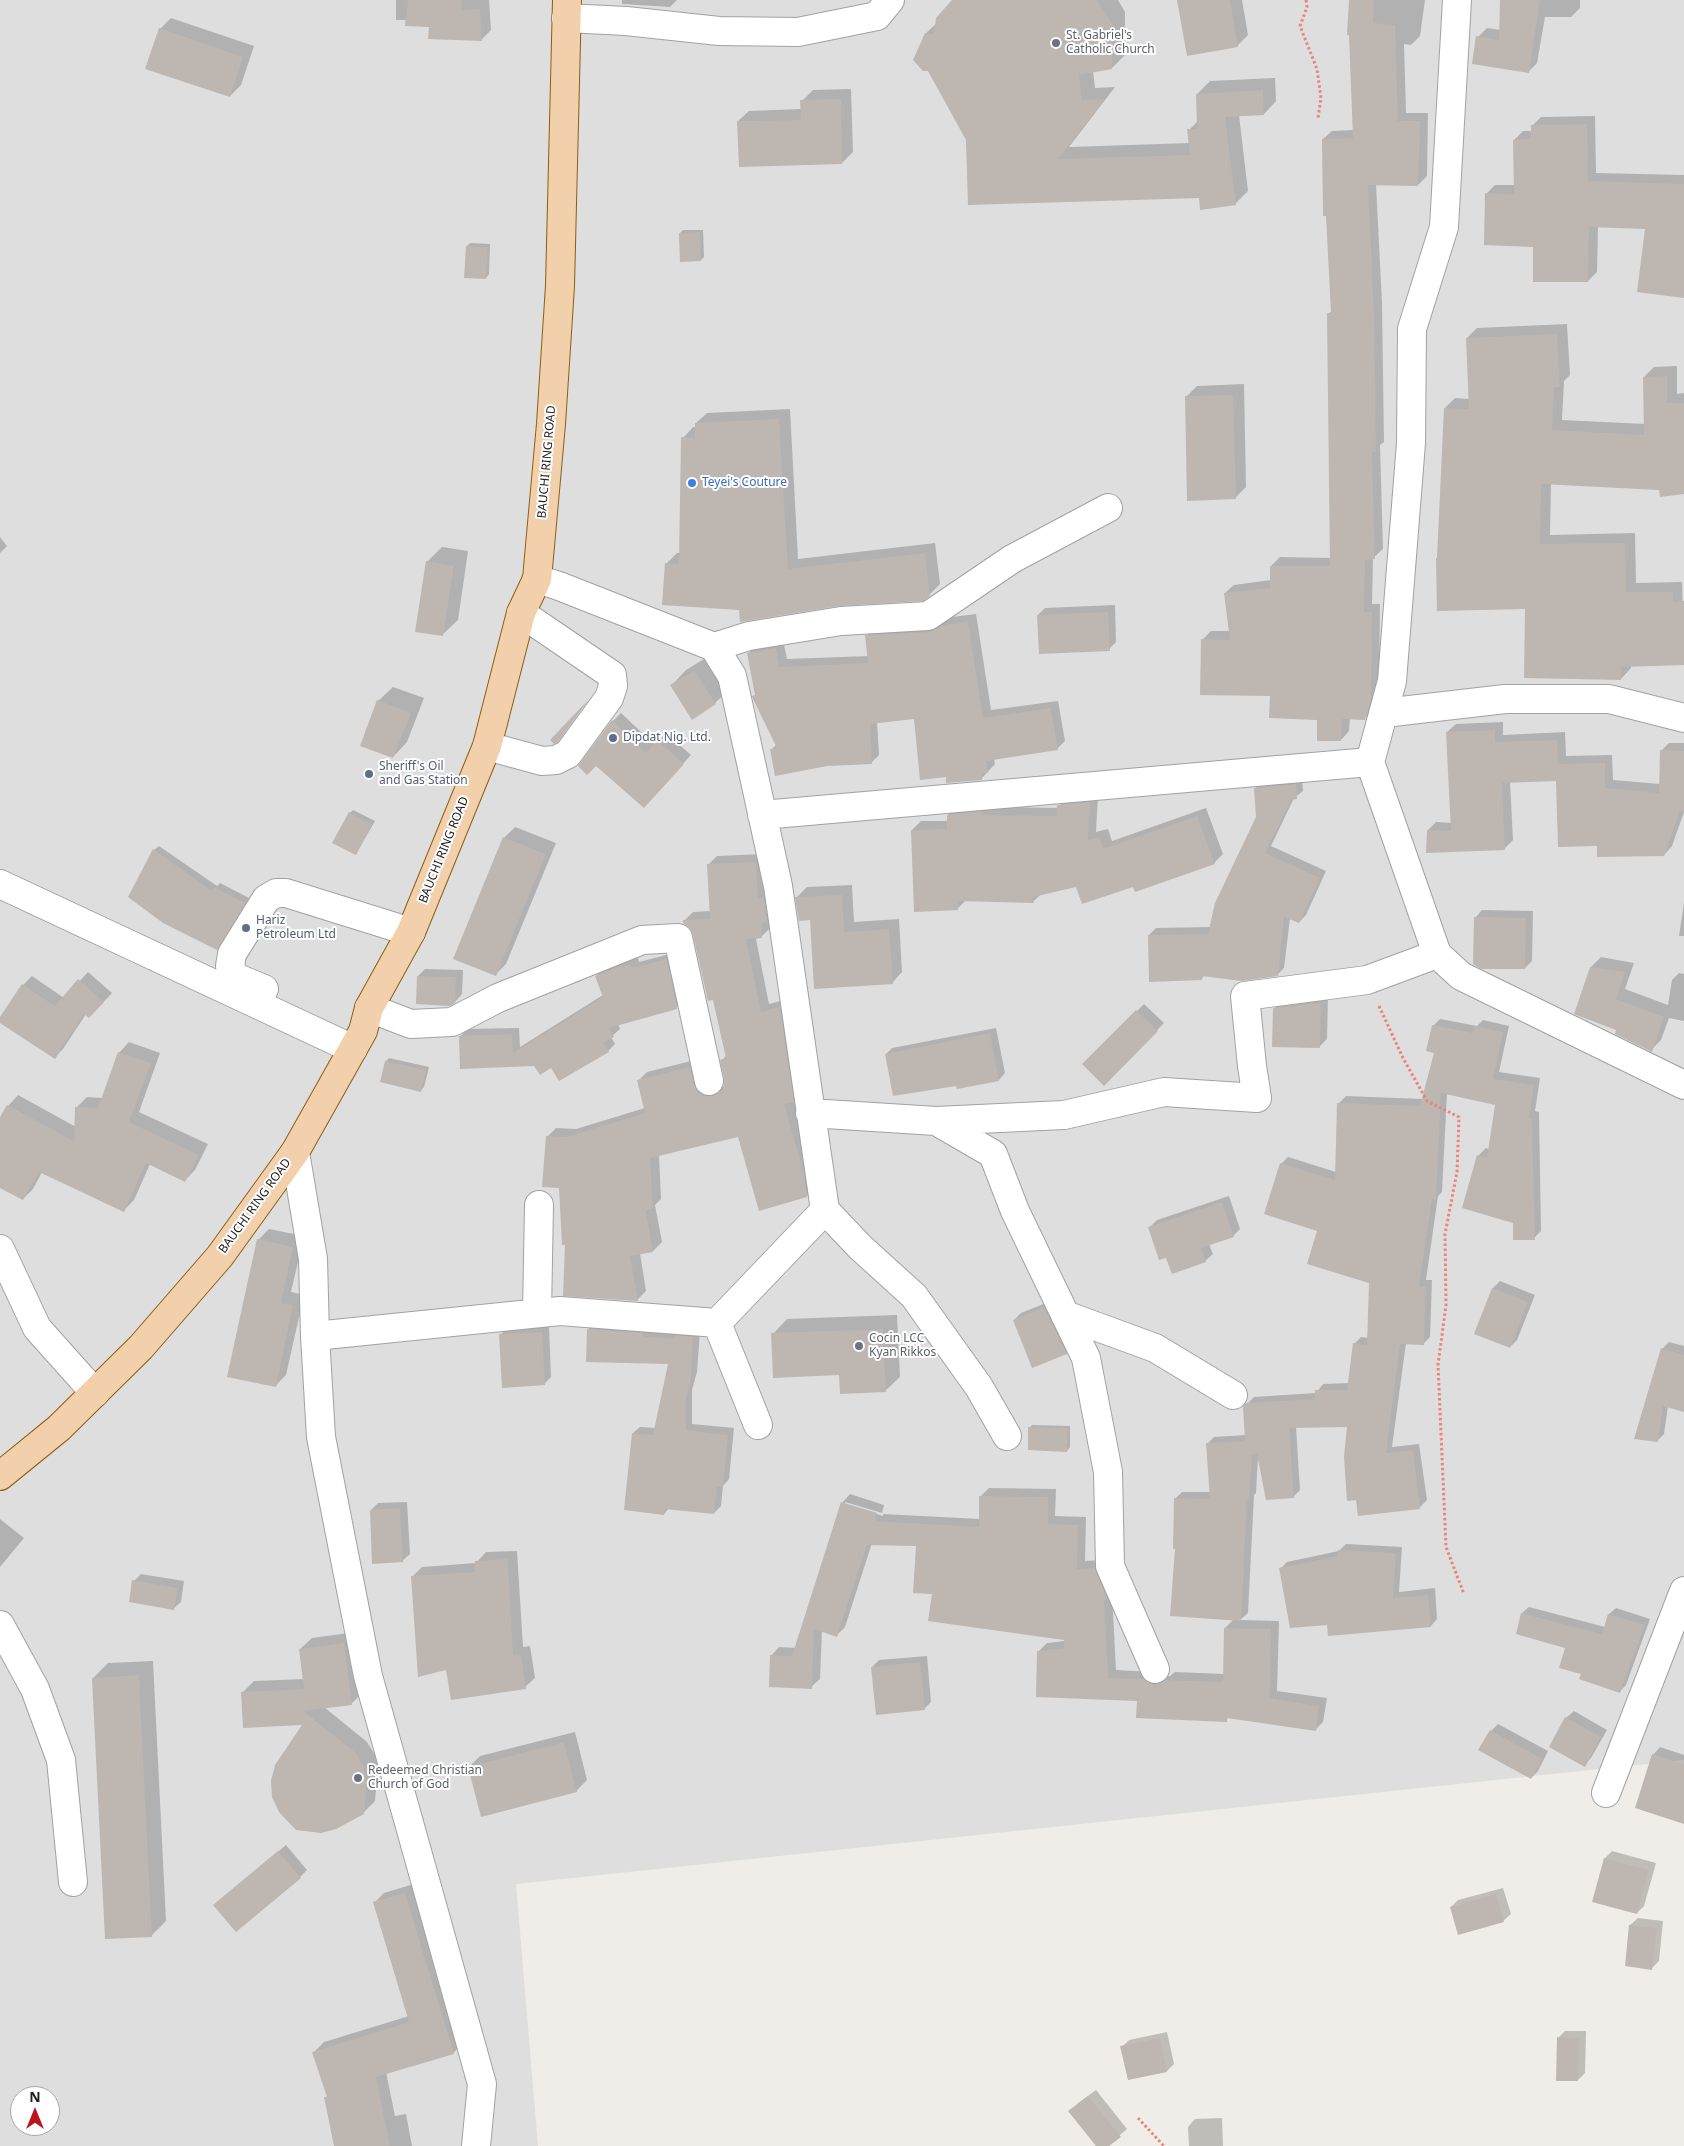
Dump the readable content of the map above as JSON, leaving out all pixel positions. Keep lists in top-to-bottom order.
{
  "streets": {
    "main road": ["BAUCHI RING ROAD"]
  },
  "places": [
    "St. Gabriel's Catholic Church",
    "Teyei's Couture",
    "Dipdat Nig. Ltd.",
    "Sheriff's Oil and Gas Station",
    "Hariz Petroleum Ltd",
    "Cocin LCC Kyan Rikkos",
    "Redeemed Christian Church of God"
  ],
  "north": "top"
}
